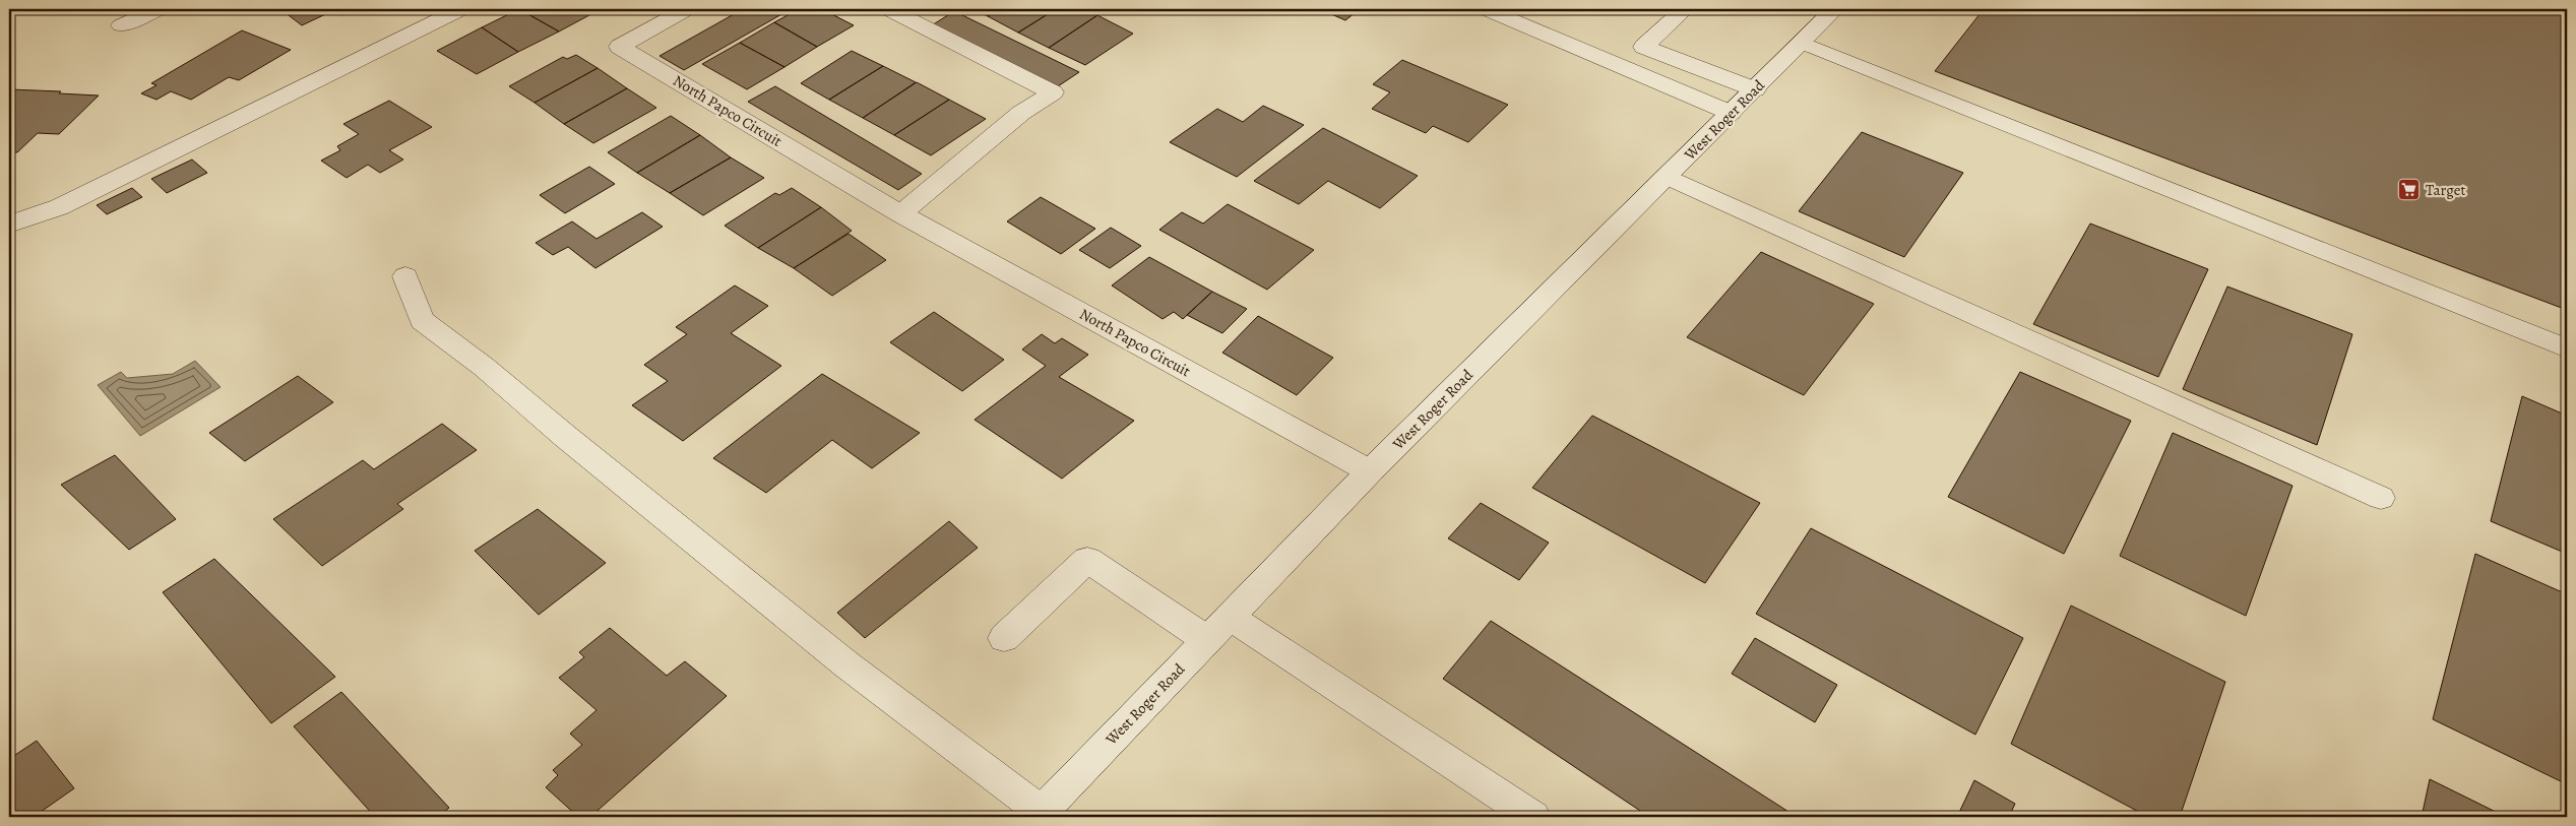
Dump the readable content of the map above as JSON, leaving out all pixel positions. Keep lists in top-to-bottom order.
{
  "streets": {
    "street": ["North Papco Circuit", "West Roger Road"]
  },
  "crossings": [
    ["North Papco Circuit", "West Roger Road"]
  ],
  "places": {
    "supermarket": ["Target"]
  }
}
